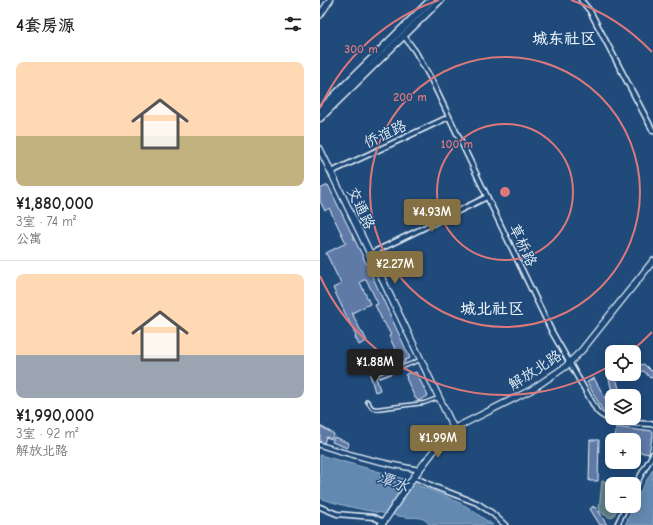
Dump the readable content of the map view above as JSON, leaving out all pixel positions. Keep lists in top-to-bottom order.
{
  "streets": {
    "street": [
      "侨谊路",
      "交通路",
      "草桥路",
      "解放北路"
    ]
  },
  "crossings": [
    ["侨谊路", "交通路"],
    ["侨谊路", "草桥路"],
    ["交通路", "解放北路"],
    ["草桥路", "解放北路"]
  ],
  "districts": ["城东社区", "城北社区"],
  "water": ["潭水"],
  "page": {
    "heading": "4套房源",
    "list": [
      {
        "name": "¥1,880,000",
        "note": "3室 · 74 m² · 公寓"
      },
      {
        "name": "¥1,990,000",
        "note": "3室 · 92 m² · 解放北路"
      }
    ],
    "price": [
      "¥4.93M",
      "¥2.27M",
      "¥1.88M",
      "¥1.99M"
    ],
    "map_buttons": ["+", "−"]
  },
  "rings": ["300 m", "200 m", "100 m"]
}
